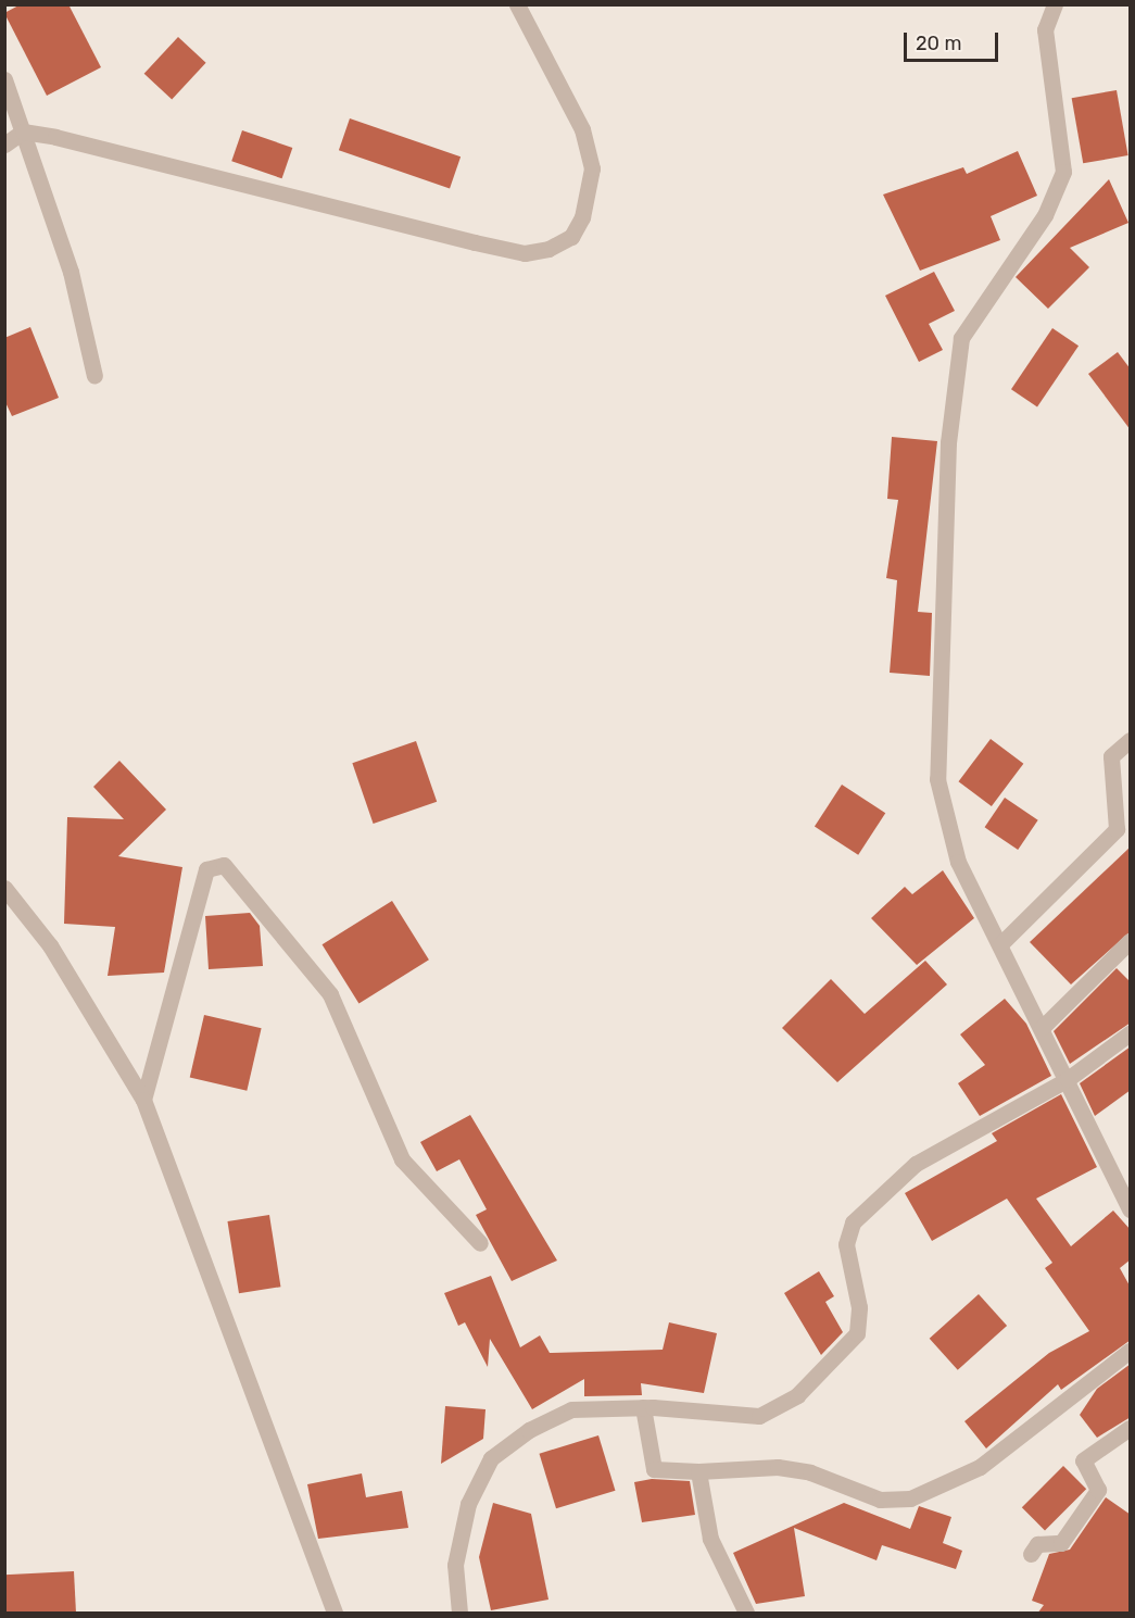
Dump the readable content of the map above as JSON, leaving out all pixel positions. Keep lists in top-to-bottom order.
{
  "scale_bar": "20 m"
}
